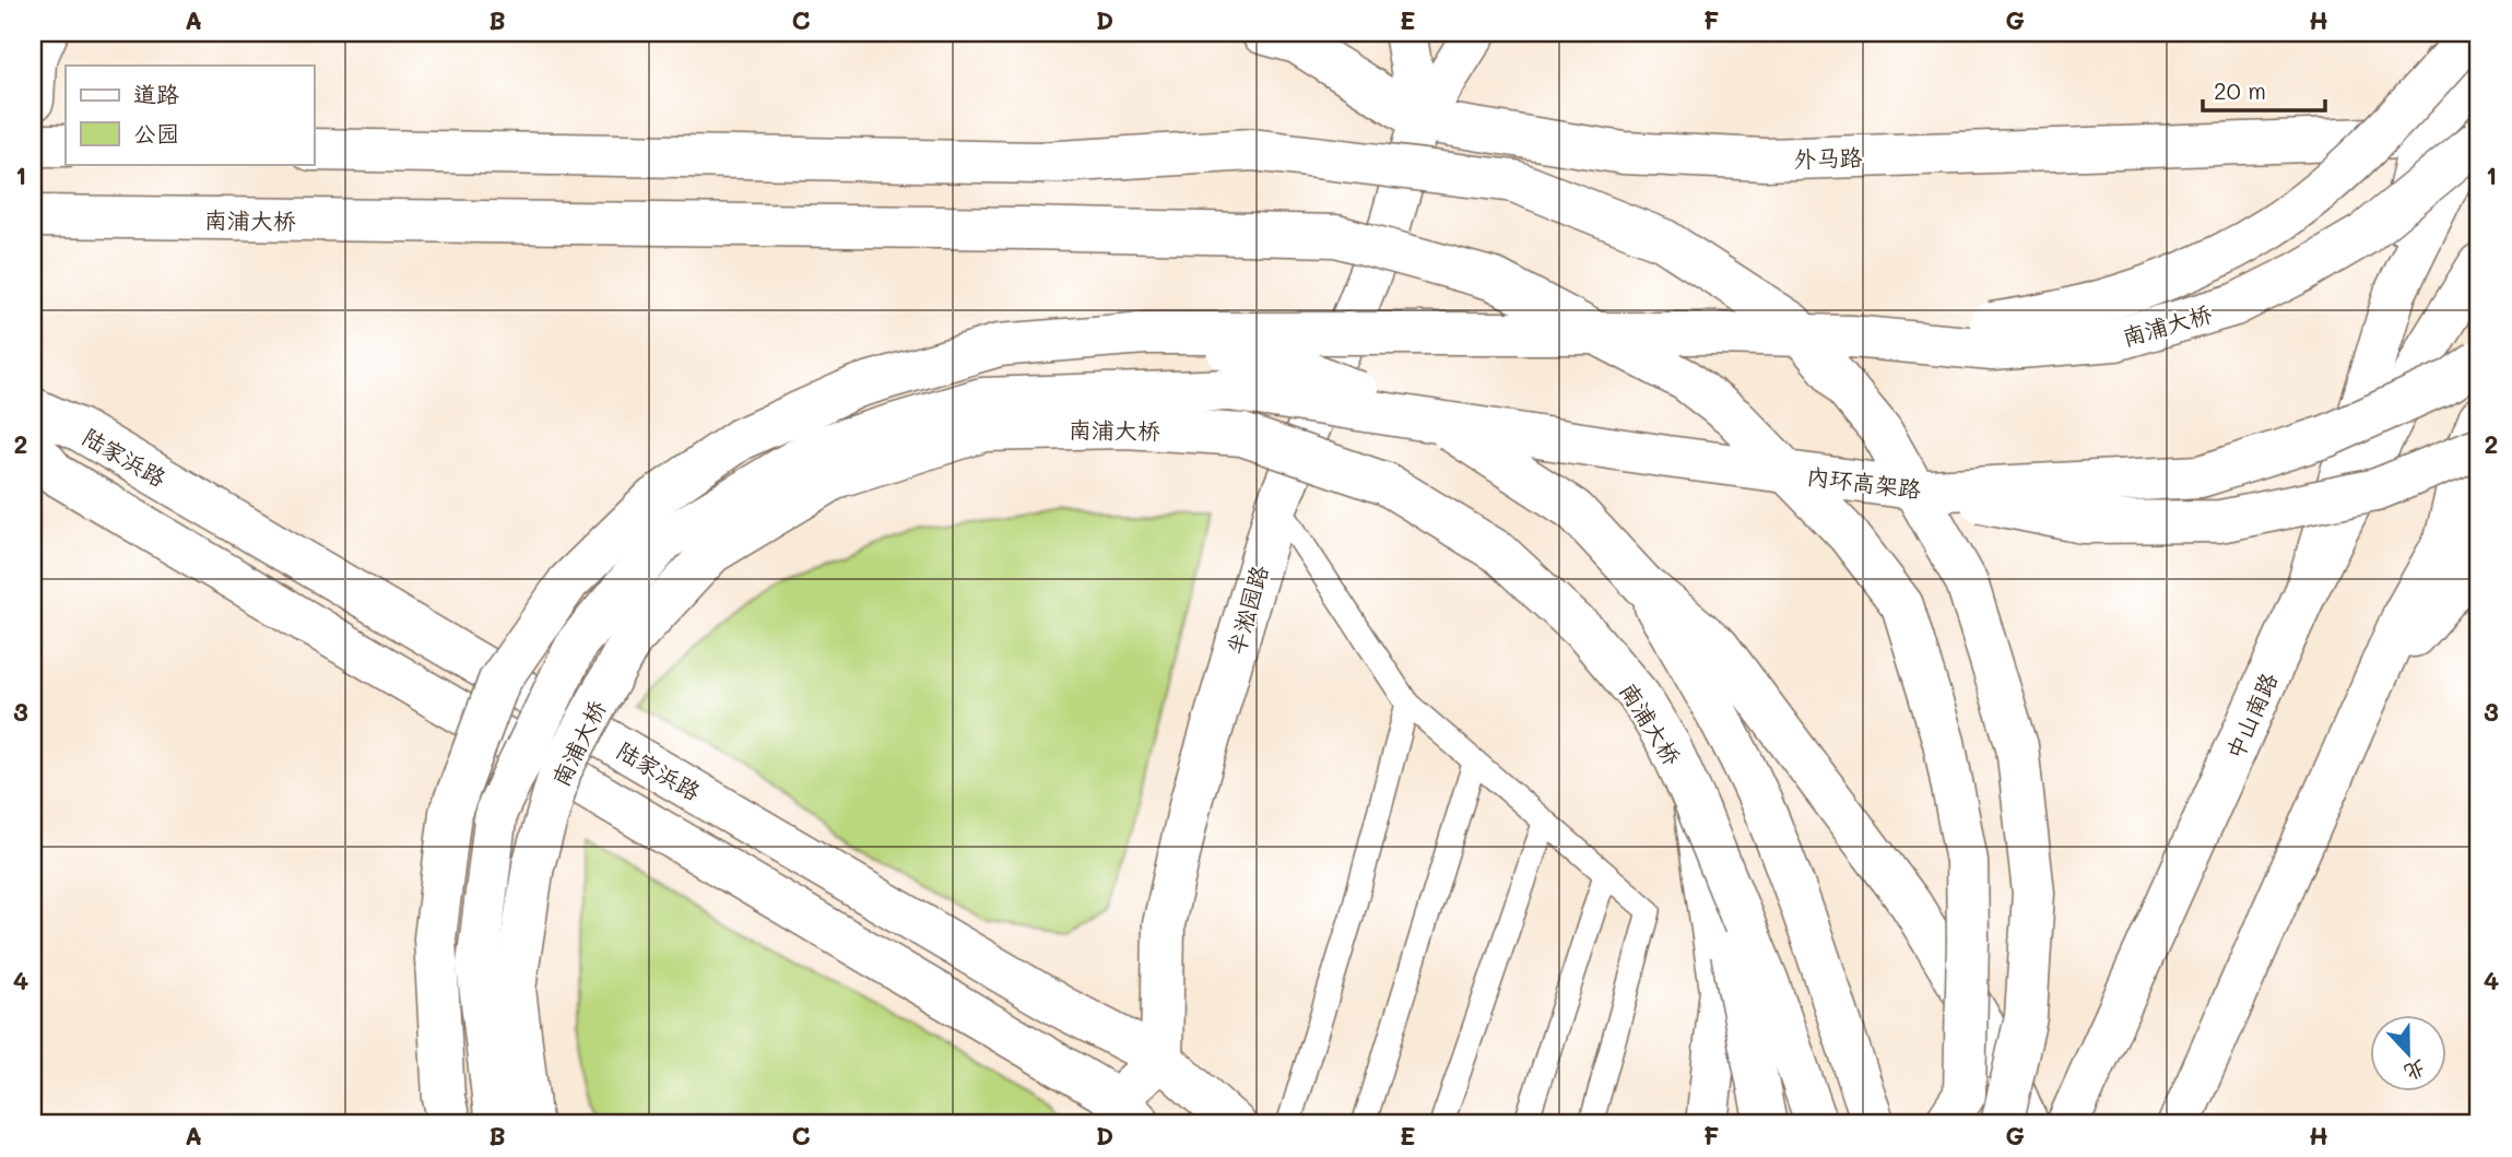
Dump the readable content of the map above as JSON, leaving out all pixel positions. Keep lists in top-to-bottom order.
{
  "streets": {
    "main road": [
      "外马路",
      "南浦大桥",
      "陆家浜路",
      "内环高架路",
      "半淞园路",
      "中山南路"
    ]
  },
  "crossings": [
    ["外马路", "半淞园路"],
    ["外马路", "中山南路"],
    ["南浦大桥", "内环高架路"],
    ["陆家浜路", "半淞园路"]
  ],
  "legend": ["道路", "公园"],
  "scale_bar": "20 m",
  "north": "bottom",
  "grid": {
    "columns": [
      "A",
      "B",
      "C",
      "D",
      "E",
      "F",
      "G",
      "H"
    ],
    "rows": [
      "1",
      "2",
      "3",
      "4"
    ]
  }
}
